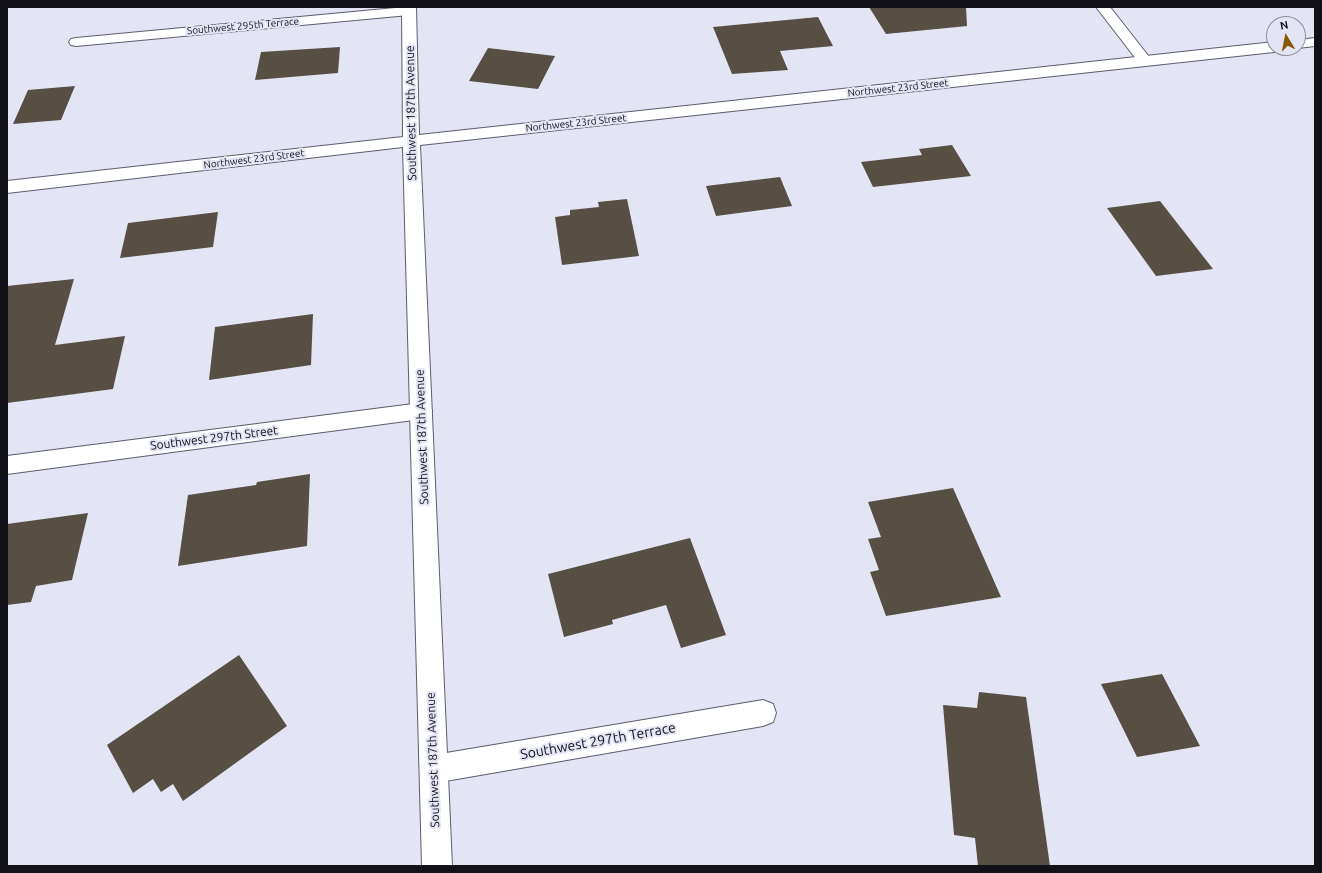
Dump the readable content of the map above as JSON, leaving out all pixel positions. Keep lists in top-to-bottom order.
{
  "streets": {
    "street": [
      "Southwest 295th Terrace",
      "Northwest 23rd Street",
      "Southwest 187th Avenue",
      "Southwest 297th Street",
      "Southwest 297th Terrace"
    ]
  },
  "crossings": [
    ["Southwest 295th Terrace", "Southwest 187th Avenue"],
    ["Northwest 23rd Street", "Southwest 187th Avenue"],
    ["Southwest 187th Avenue", "Southwest 297th Street"],
    ["Southwest 187th Avenue", "Southwest 297th Terrace"]
  ],
  "north": "top"
}
